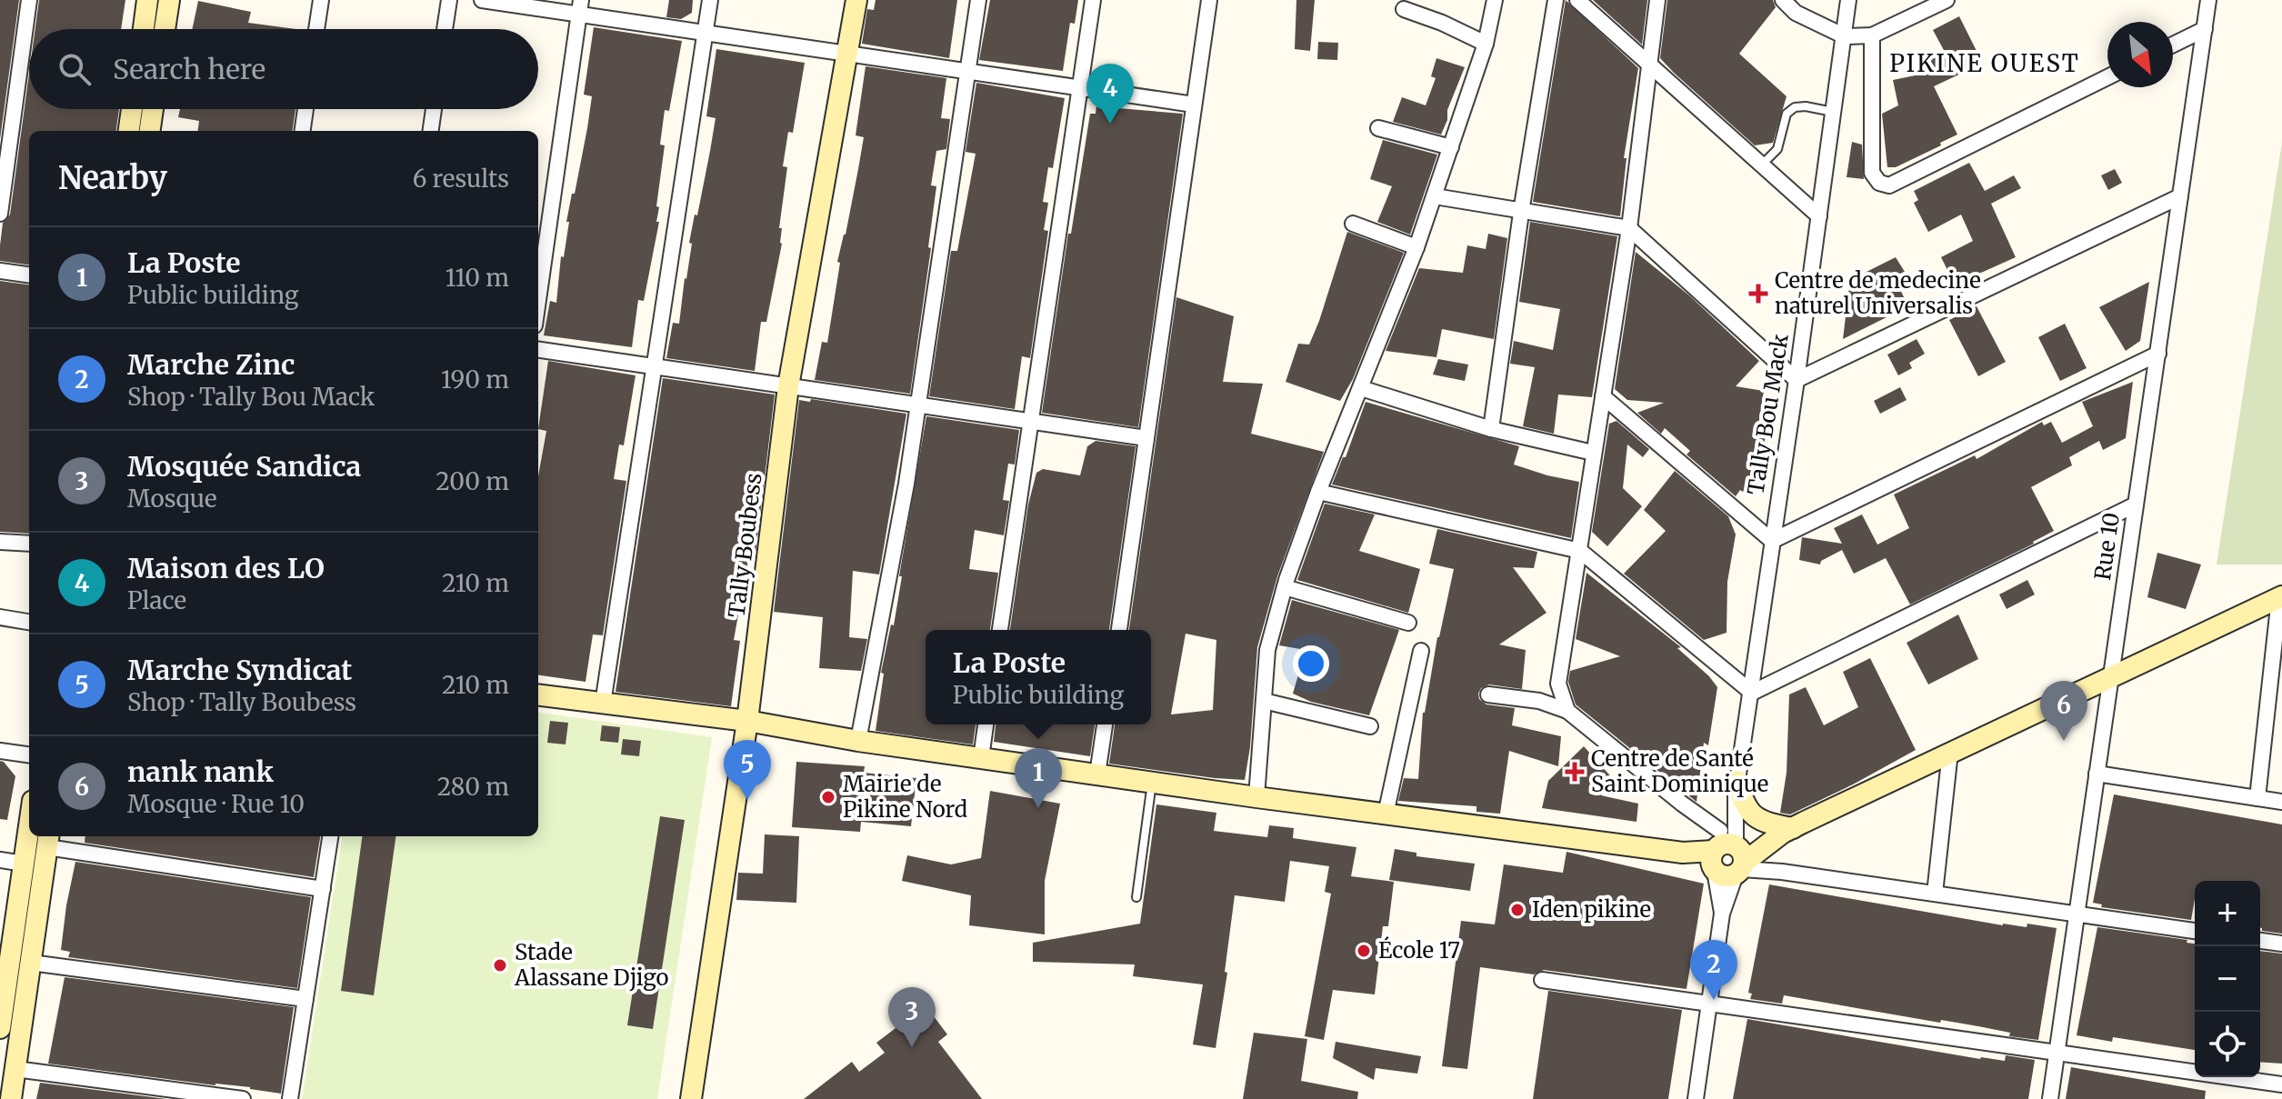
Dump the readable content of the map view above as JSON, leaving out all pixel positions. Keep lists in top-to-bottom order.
{
  "streets": {
    "street": ["Tally Bou Mack", "Tally Boubess", "Rue 10"]
  },
  "districts": ["PIKINE OUEST"],
  "places": {
    "health": ["Centre de medecine naturel Universalis", "Centre de Santé Saint Dominique"],
    "other": [
      "Mairie de Pikine Nord",
      "Iden pikine",
      "École 17",
      "Stade Alassane Djigo"
    ]
  },
  "north": "bottom right",
  "page": {
    "search": "Search here",
    "pins": [
      "4",
      "6",
      "5",
      "1",
      "2",
      "3"
    ],
    "heading": ["Nearby", "6 results"],
    "list": [
      {
        "mark": "1",
        "name": "La Poste",
        "note": "Public building",
        "value": "110 m"
      },
      {
        "mark": "2",
        "name": "Marche Zinc",
        "note": "Shop · Tally Bou Mack",
        "value": "190 m"
      },
      {
        "mark": "3",
        "name": "Mosquée Sandica",
        "note": "Mosque",
        "value": "200 m"
      },
      {
        "mark": "4",
        "name": "Maison des LO",
        "note": "Place",
        "value": "210 m"
      },
      {
        "mark": "5",
        "name": "Marche Syndicat",
        "note": "Shop · Tally Boubess",
        "value": "210 m"
      },
      {
        "mark": "6",
        "name": "nank nank",
        "note": "Mosque · Rue 10",
        "value": "280 m"
      }
    ],
    "popup": ["La Poste", "Public building"],
    "map_buttons": ["+", "−"]
  }
}
